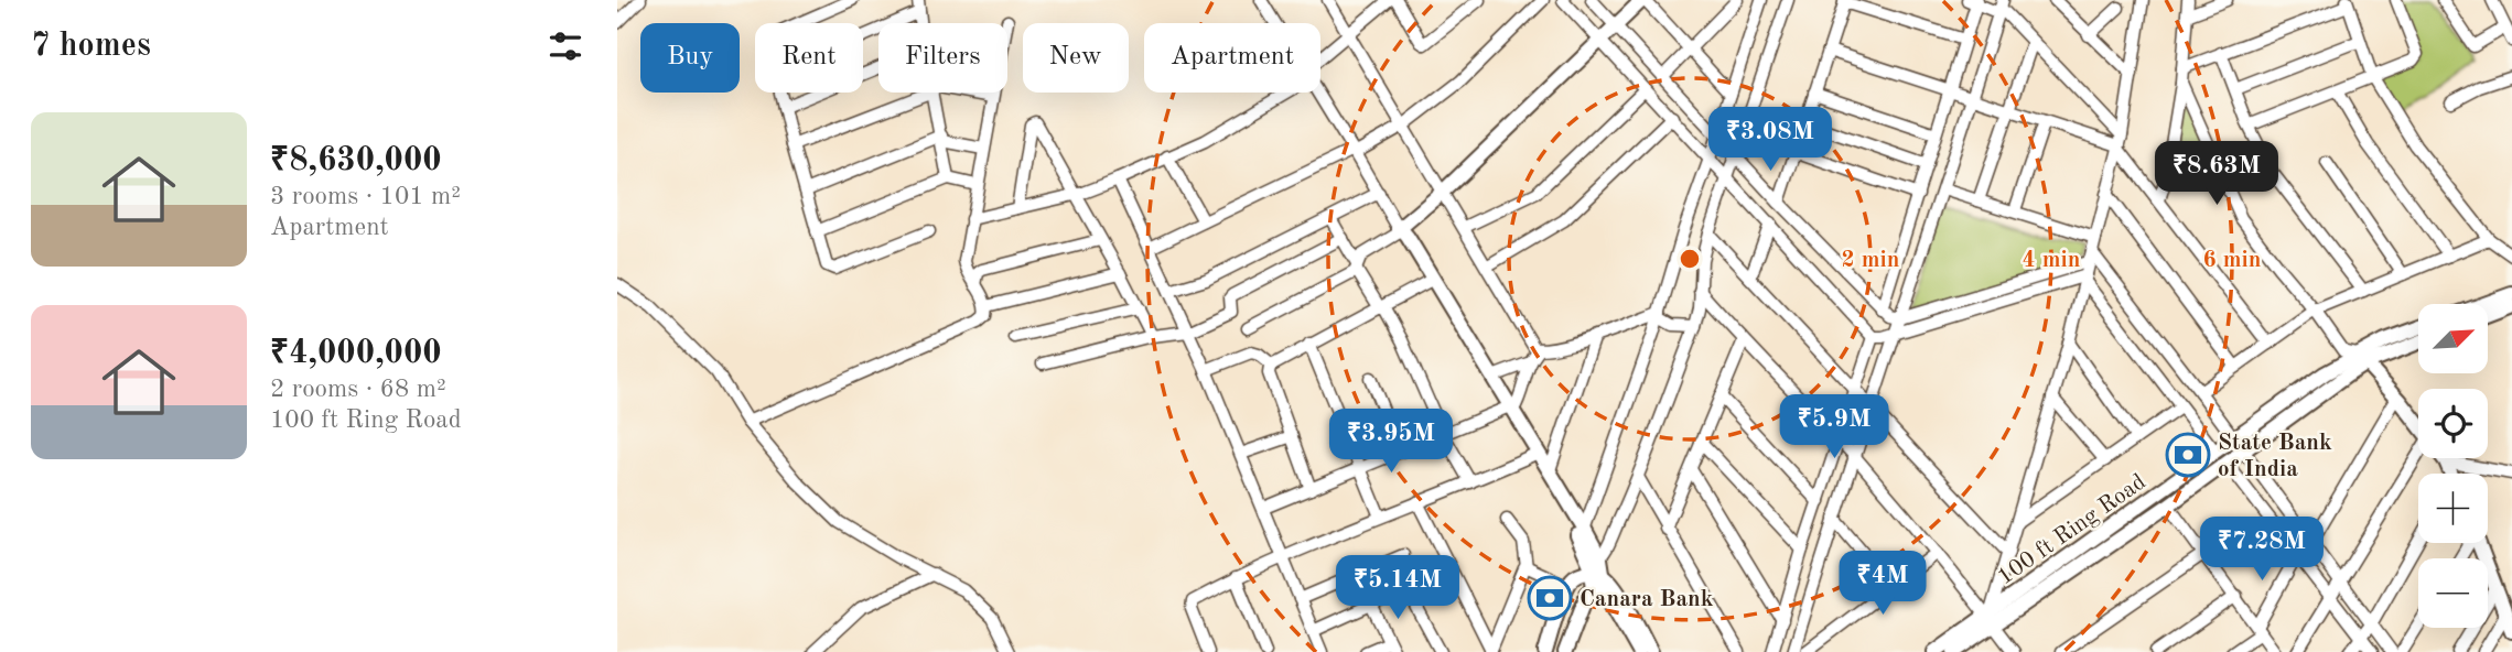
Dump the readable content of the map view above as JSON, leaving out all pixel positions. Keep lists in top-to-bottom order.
{
  "streets": {
    "main road": ["100 ft Ring Road"]
  },
  "places": {
    "bank": ["State Bank of India", "Canara Bank"]
  },
  "north": "top right",
  "page": {
    "heading": "7 homes",
    "chip": [
      "Buy",
      "Rent",
      "Filters",
      "New",
      "Apartment"
    ],
    "list": [
      {
        "name": "₹8,630,000",
        "note": "3 rooms · 101 m² · Apartment"
      },
      {
        "name": "₹4,000,000",
        "note": "2 rooms · 68 m² · 100 ft Ring Road"
      }
    ],
    "price": [
      "₹3.08M",
      "₹8.63M",
      "₹5.9M",
      "₹3.95M",
      "₹7.28M",
      "₹4M",
      "₹5.14M"
    ],
    "map_buttons": ["+", "−"]
  },
  "rings": ["2 min", "4 min", "6 min"]
}
